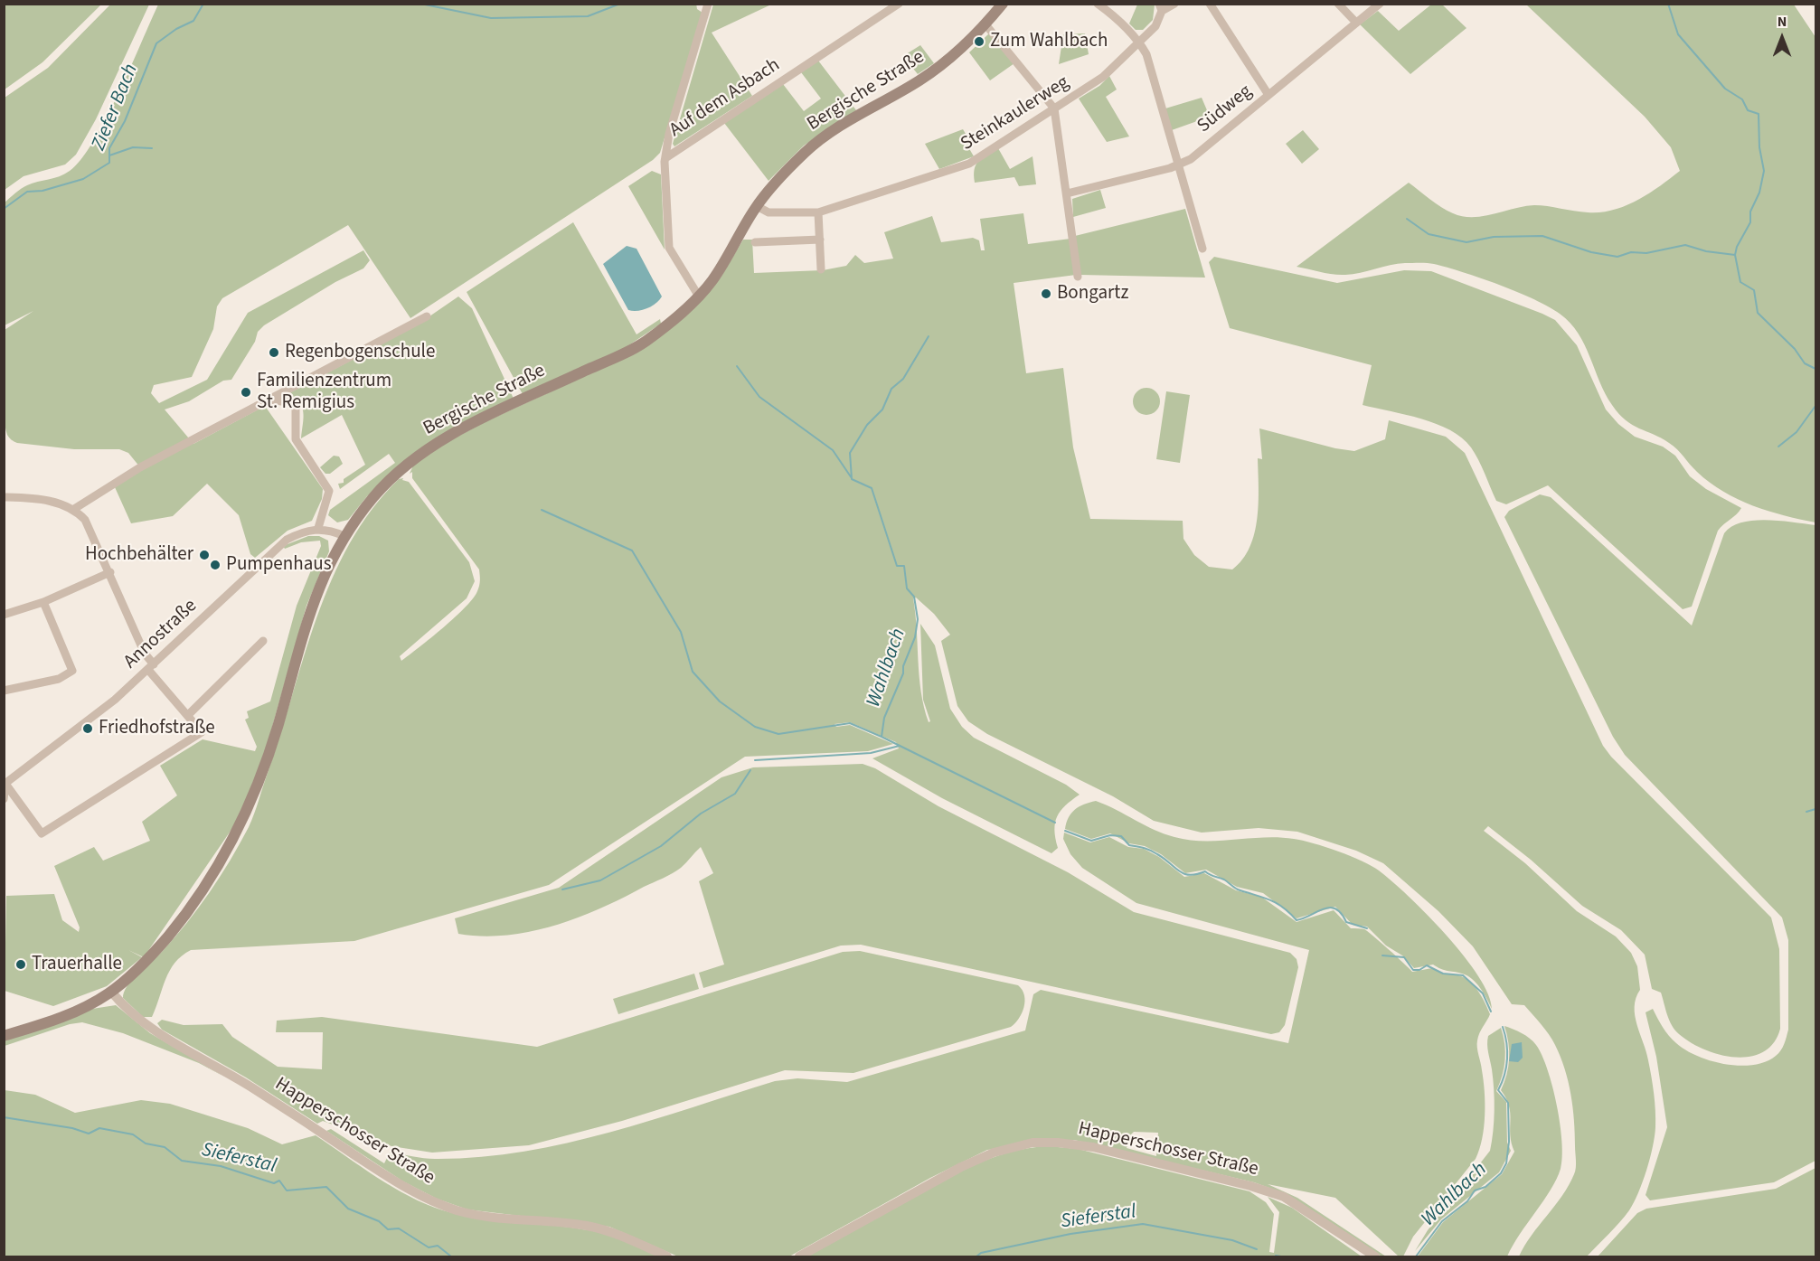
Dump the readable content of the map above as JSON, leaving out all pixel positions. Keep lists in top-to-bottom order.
{
  "streets": {
    "main road": ["Bergische Straße"],
    "street": [
      "Auf dem Asbach",
      "Südweg",
      "Steinkaulerweg",
      "Annostraße",
      "Happerschosser Straße"
    ]
  },
  "crossings": [
    ["Bergische Straße", "Auf dem Asbach"],
    ["Bergische Straße", "Steinkaulerweg"],
    ["Bergische Straße", "Happerschosser Straße"]
  ],
  "water": ["Ziefer Bach", "Wahlbach", "Sieferstal"],
  "places": [
    "Zum Wahlbach",
    "Bongartz",
    "Regenbogenschule",
    "Familienzentrum St. Remigius",
    "Hochbehälter",
    "Pumpenhaus",
    "Friedhofstraße",
    "Trauerhalle"
  ],
  "north": "top"
}
